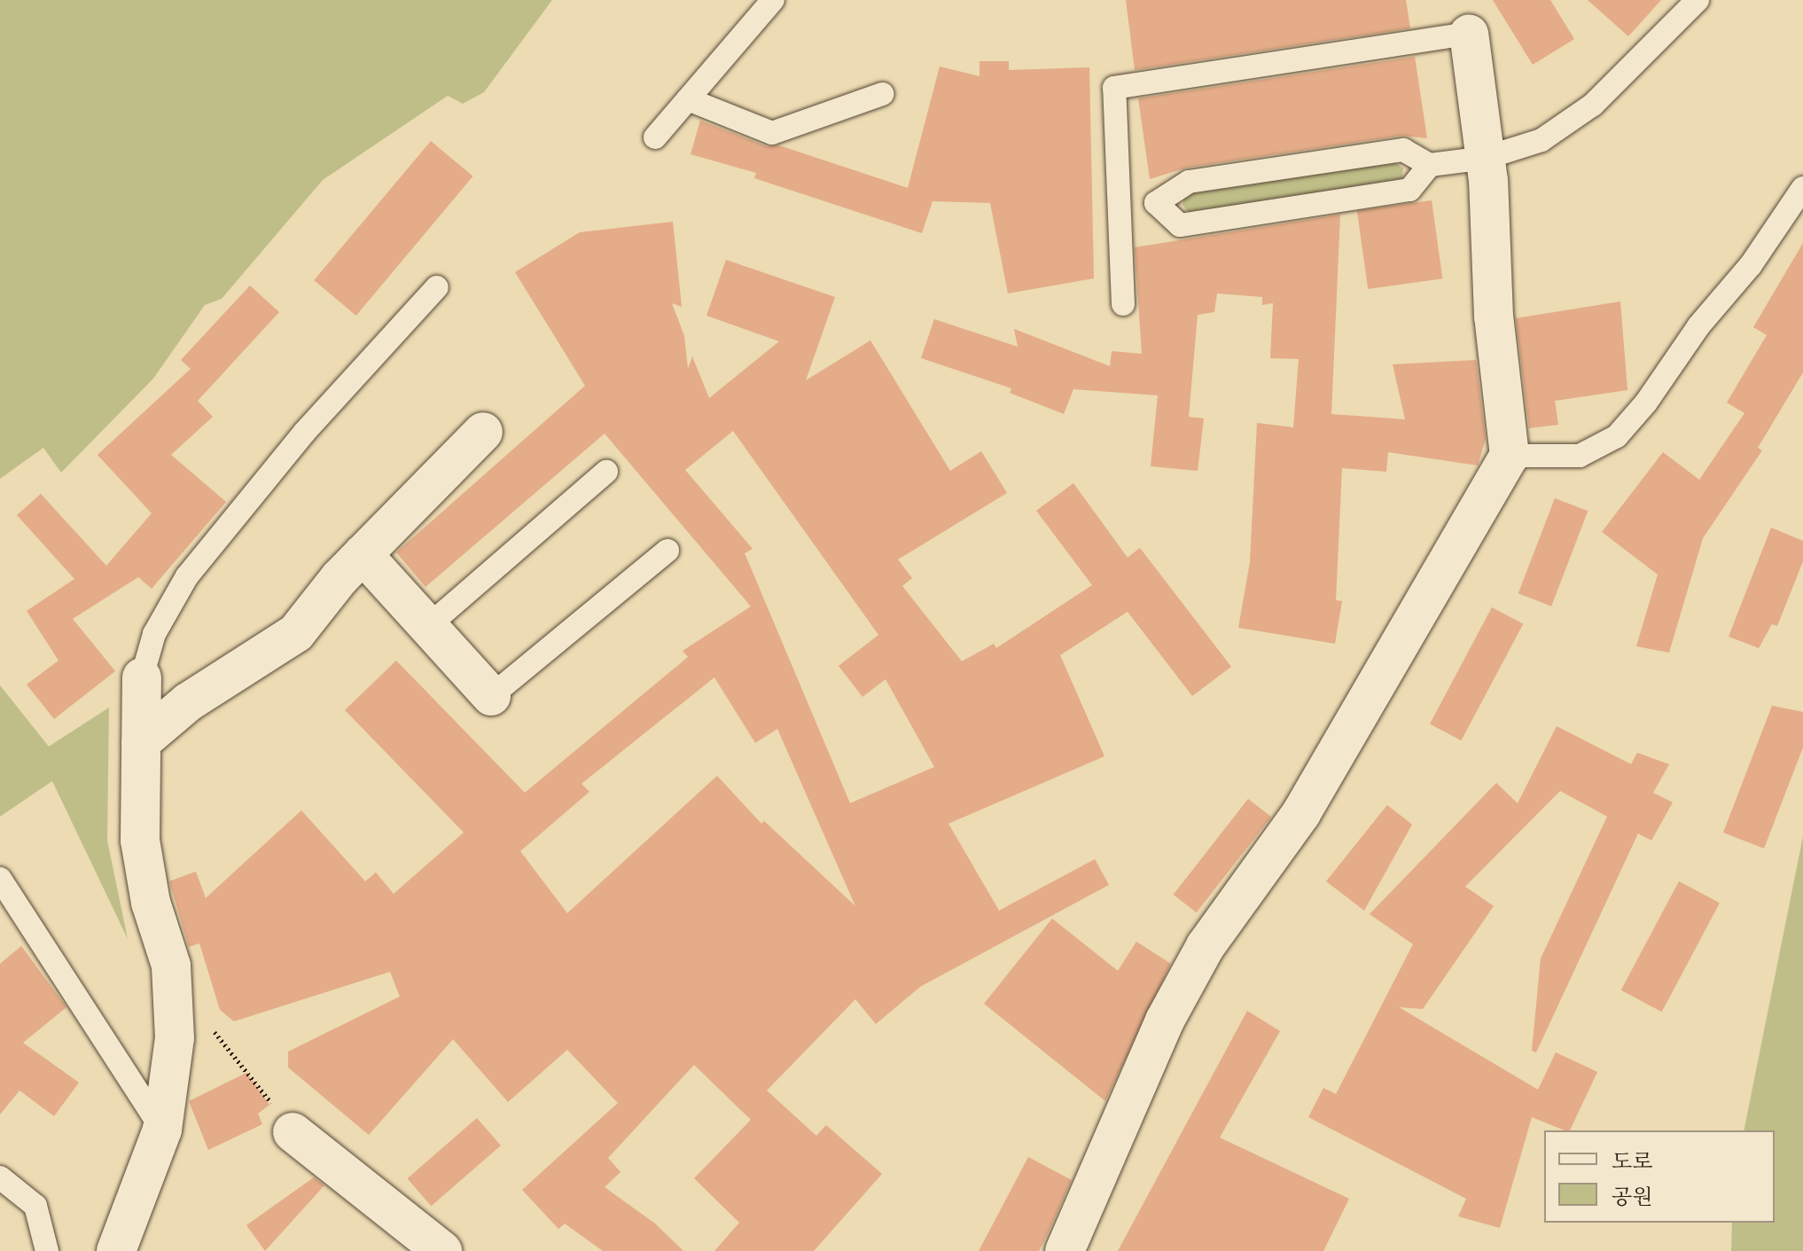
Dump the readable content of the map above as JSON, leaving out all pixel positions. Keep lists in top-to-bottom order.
{
  "legend": ["도로", "공원"]
}
